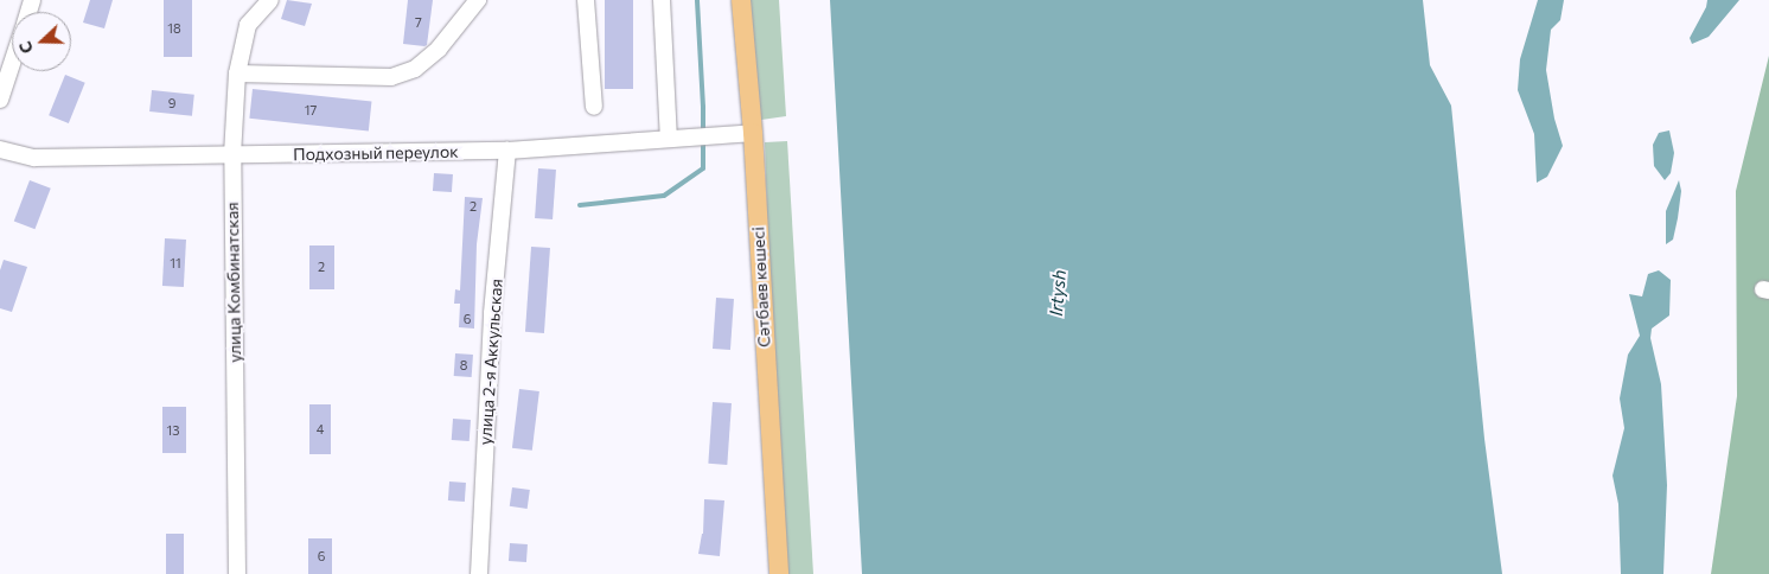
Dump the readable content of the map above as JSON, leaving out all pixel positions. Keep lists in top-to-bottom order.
{
  "streets": {
    "main road": ["Сәтбаев көшесі"],
    "street": ["Подхозный переулок", "улица Комбинатская", "улица 2-я Аккульская"]
  },
  "crossings": [
    ["Подхозный переулок", "улица Комбинатская"],
    ["Подхозный переулок", "Сәтбаев көшесі"],
    ["Подхозный переулок", "улица 2-я Аккульская"]
  ],
  "water": ["Irtysh"],
  "house_numbers": [
    "7",
    "18",
    "9",
    "17",
    "2",
    "11",
    "2",
    "6",
    "8",
    "4",
    "13",
    "6"
  ],
  "north": "left"
}
